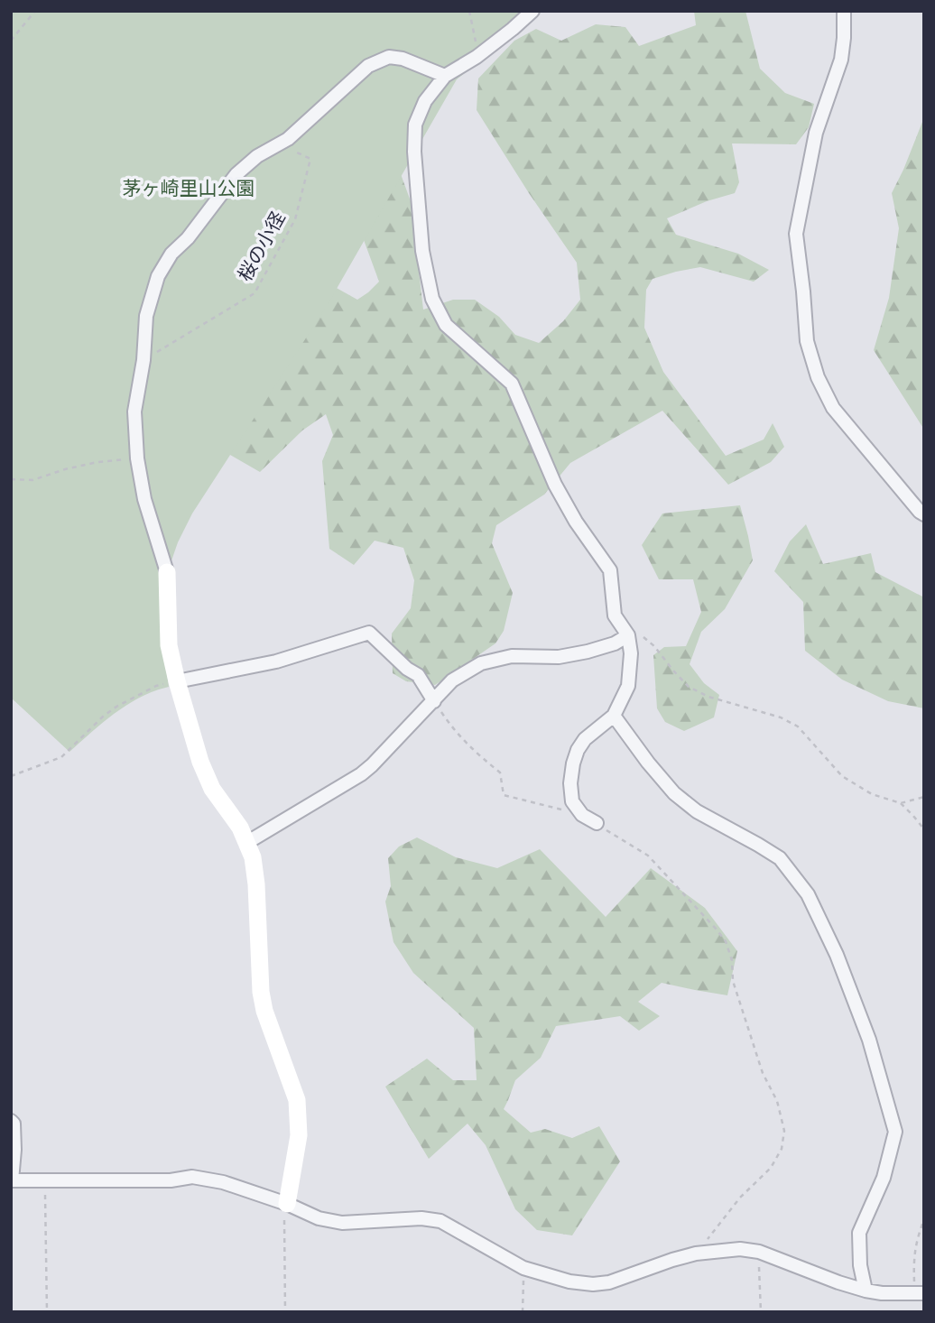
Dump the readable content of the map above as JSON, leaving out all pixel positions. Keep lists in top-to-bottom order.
{
  "streets": {
    "path": ["桜の小径"]
  },
  "parks": ["茅ヶ崎里山公園"]
}
